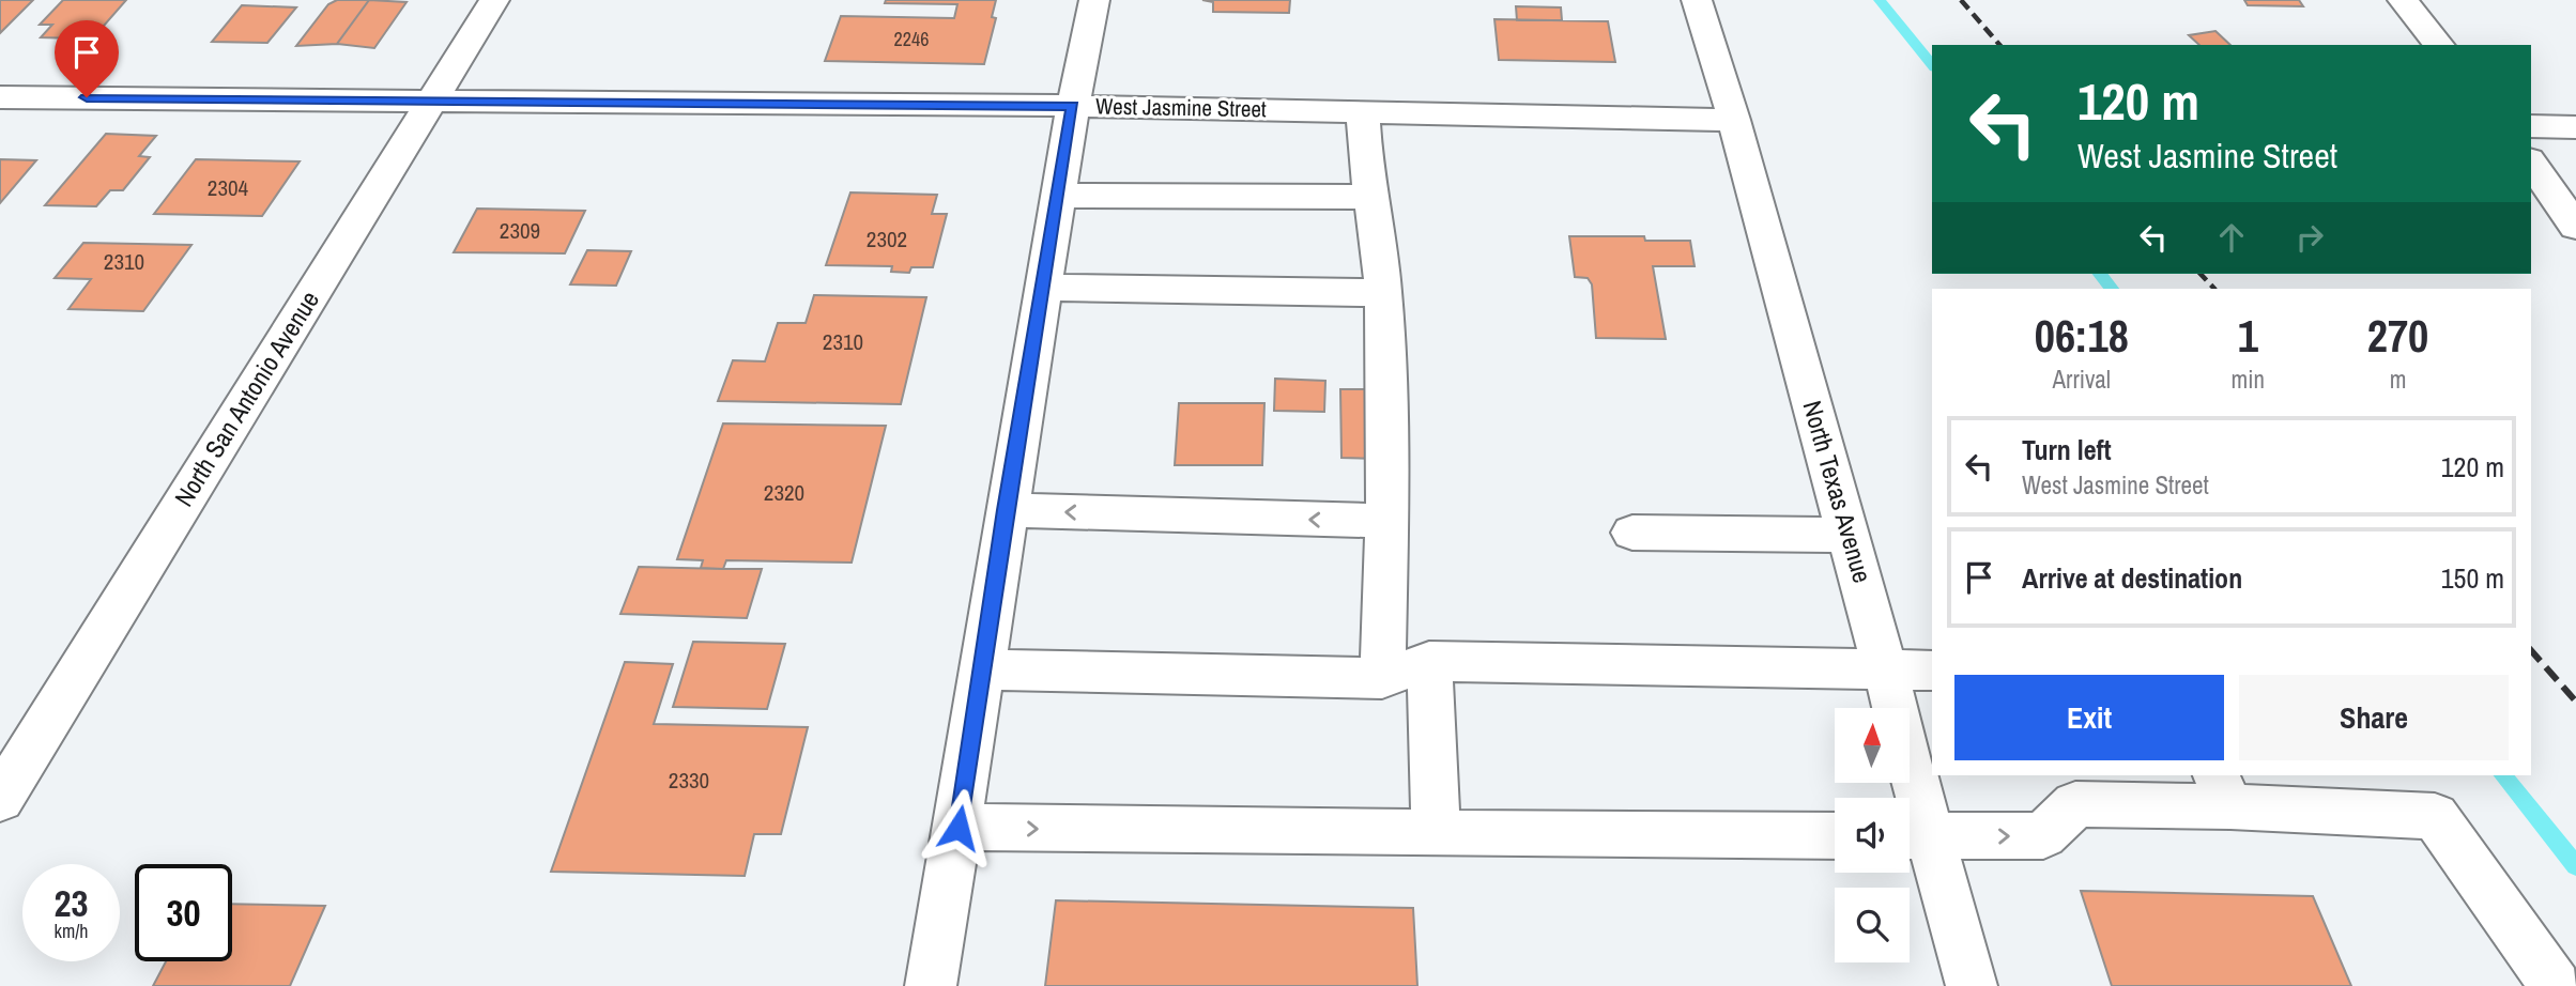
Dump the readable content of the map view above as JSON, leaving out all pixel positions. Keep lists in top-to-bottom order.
{
  "streets": {
    "street": ["West Jasmine Street", "North San Antonio Avenue", "North Texas Avenue"]
  },
  "crossings": [
    ["West Jasmine Street", "North San Antonio Avenue"],
    ["West Jasmine Street", "North Texas Avenue"]
  ],
  "house_numbers": [
    "2246",
    "2304",
    "2309",
    "2302",
    "2310",
    "2310",
    "2320",
    "2330"
  ],
  "north": "top",
  "page": {
    "turn": ["120 m", "West Jasmine Street"],
    "eta": [
      "06:18",
      "Arrival",
      "1",
      "min",
      "270",
      "m"
    ],
    "list": [
      {
        "name": "Turn left",
        "note": "West Jasmine Street",
        "value": "120 m"
      },
      {
        "name": "Arrive at destination",
        "value": "150 m"
      }
    ],
    "buttons": ["Exit", "Share"],
    "speed": "23 km/h",
    "limit": "30"
  }
}
